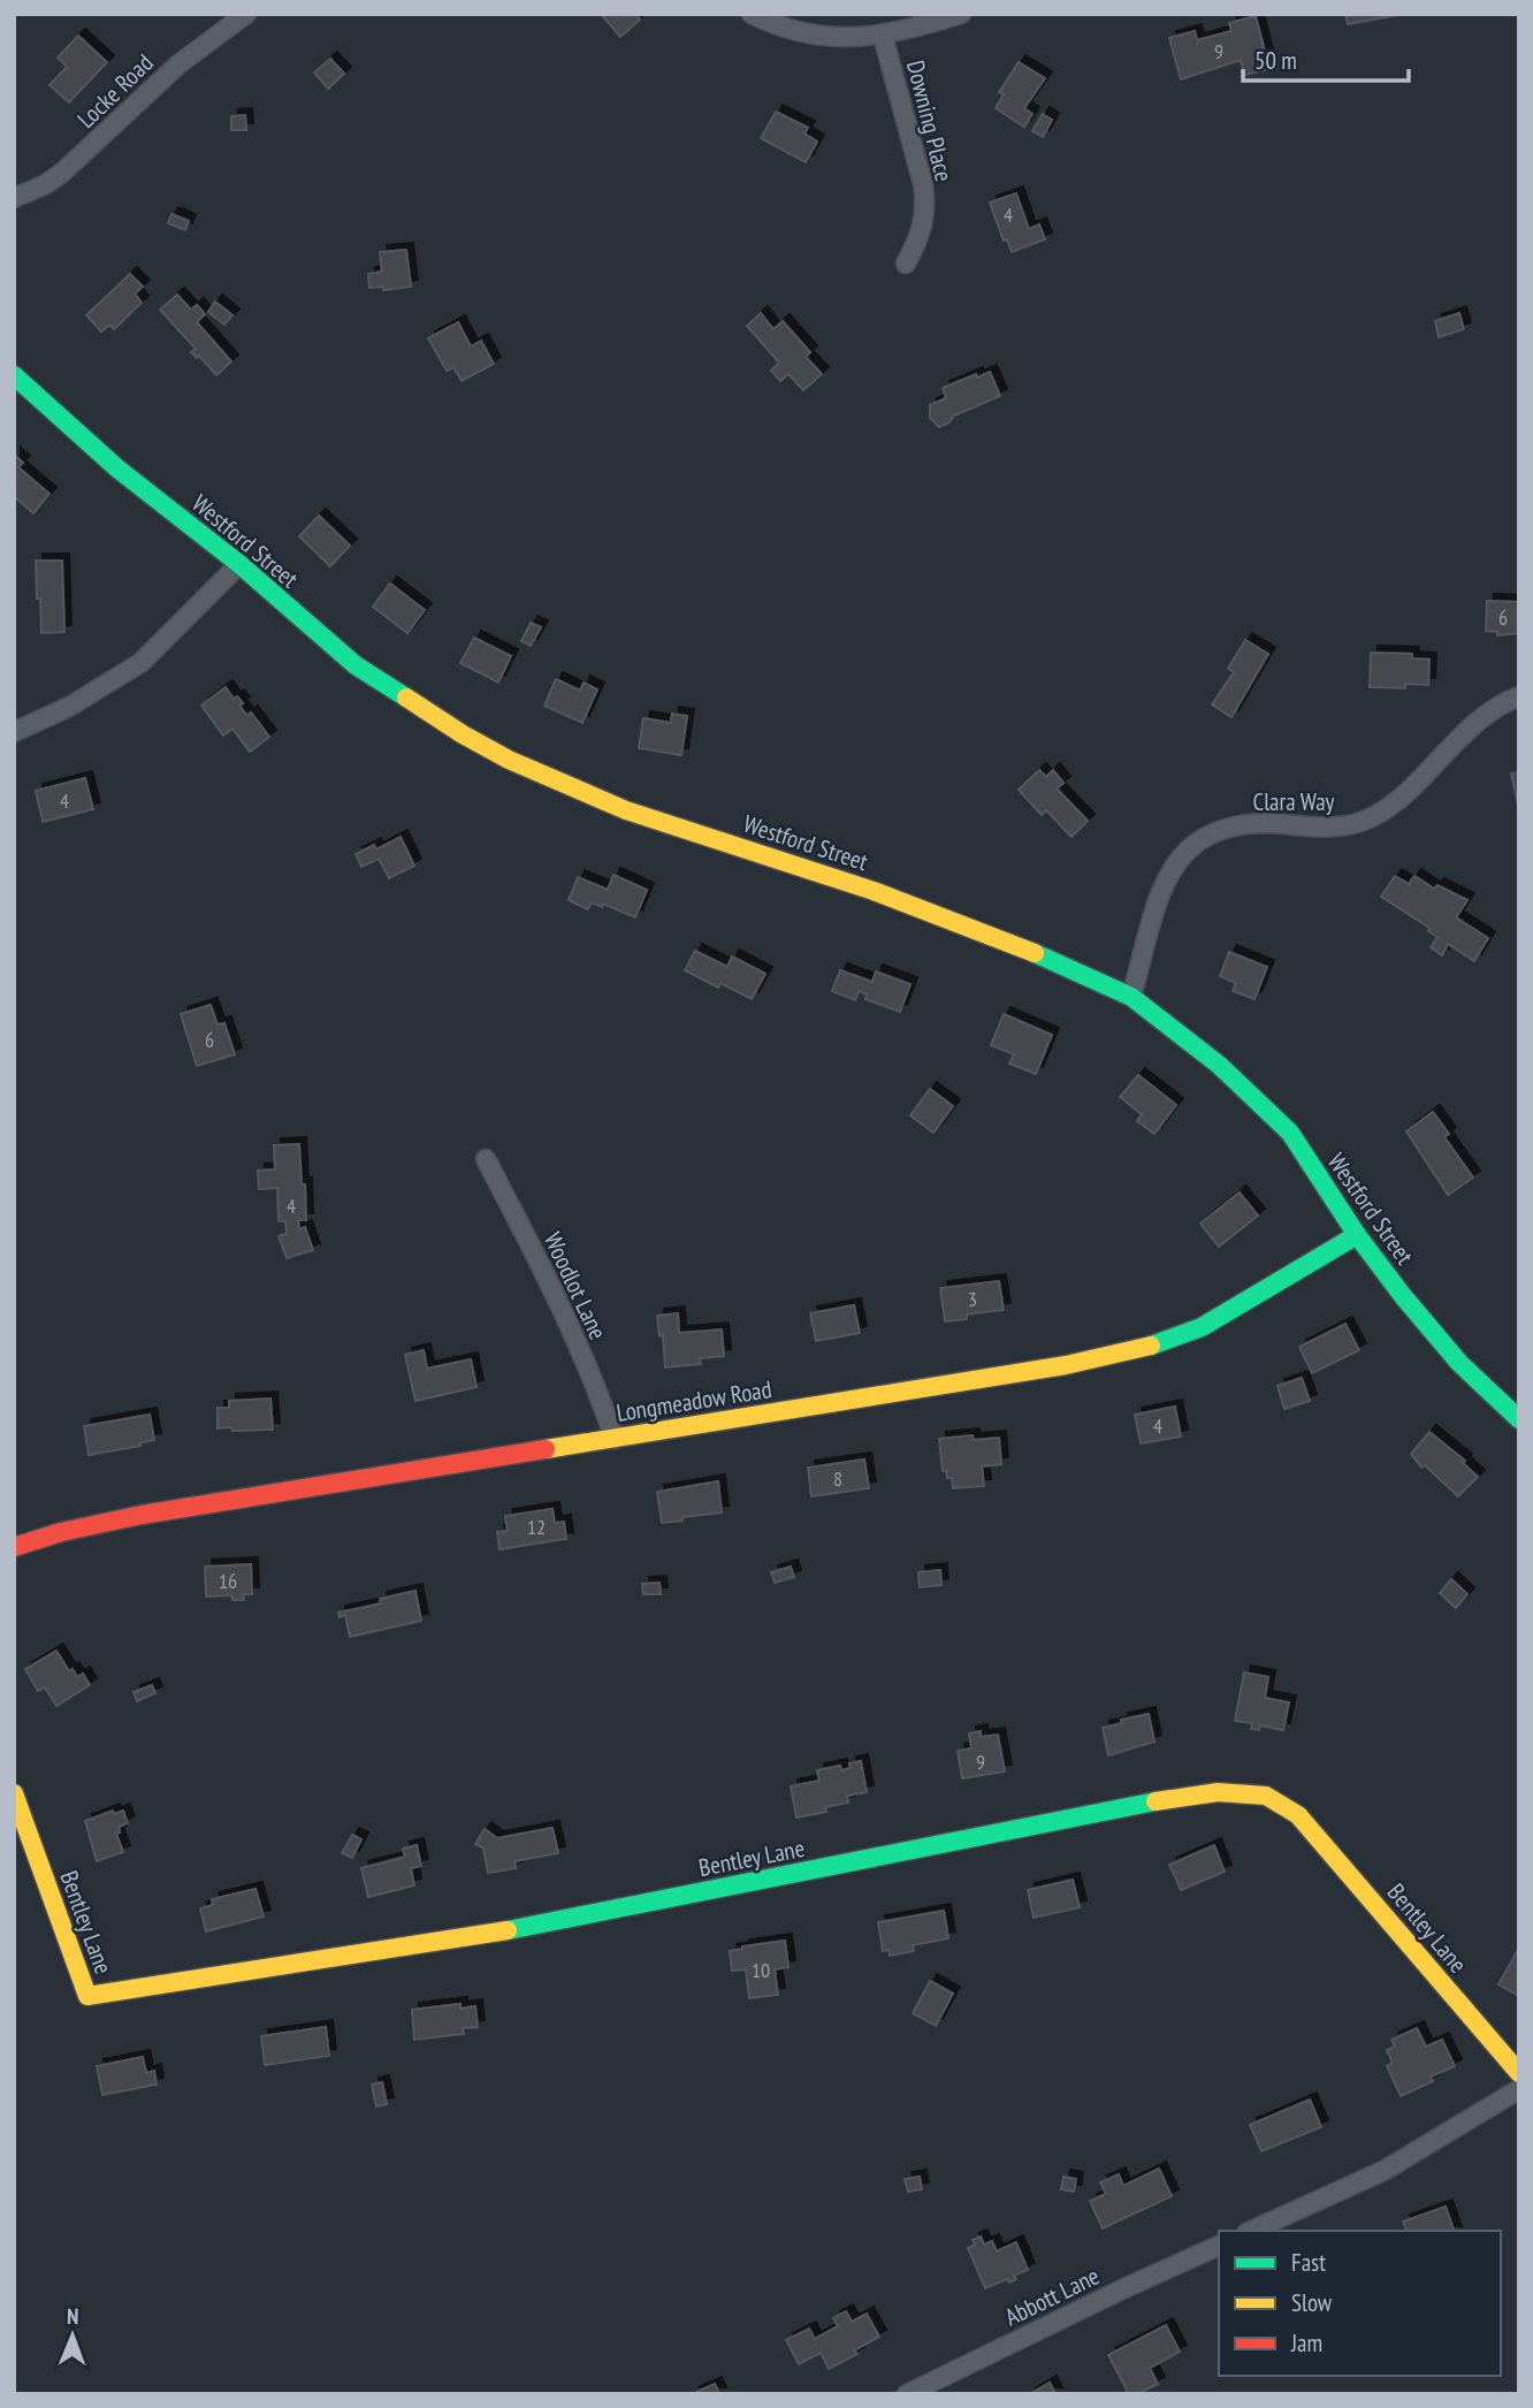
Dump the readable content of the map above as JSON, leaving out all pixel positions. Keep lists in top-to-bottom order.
{
  "streets": {
    "street": [
      "Locke Road",
      "Downing Place",
      "Westford Street",
      "Clara Way",
      "Woodlot Lane",
      "Longmeadow Road",
      "Bentley Lane",
      "Abbott Lane"
    ]
  },
  "crossings": [
    ["Westford Street", "Clara Way"],
    ["Westford Street", "Longmeadow Road"],
    ["Woodlot Lane", "Longmeadow Road"]
  ],
  "house_numbers": [
    "9",
    "4",
    "6",
    "4",
    "6",
    "4",
    "3",
    "4",
    "8",
    "12",
    "16",
    "9",
    "10"
  ],
  "legend": ["Fast", "Slow", "Jam"],
  "scale_bar": "50 m",
  "north": "top"
}
